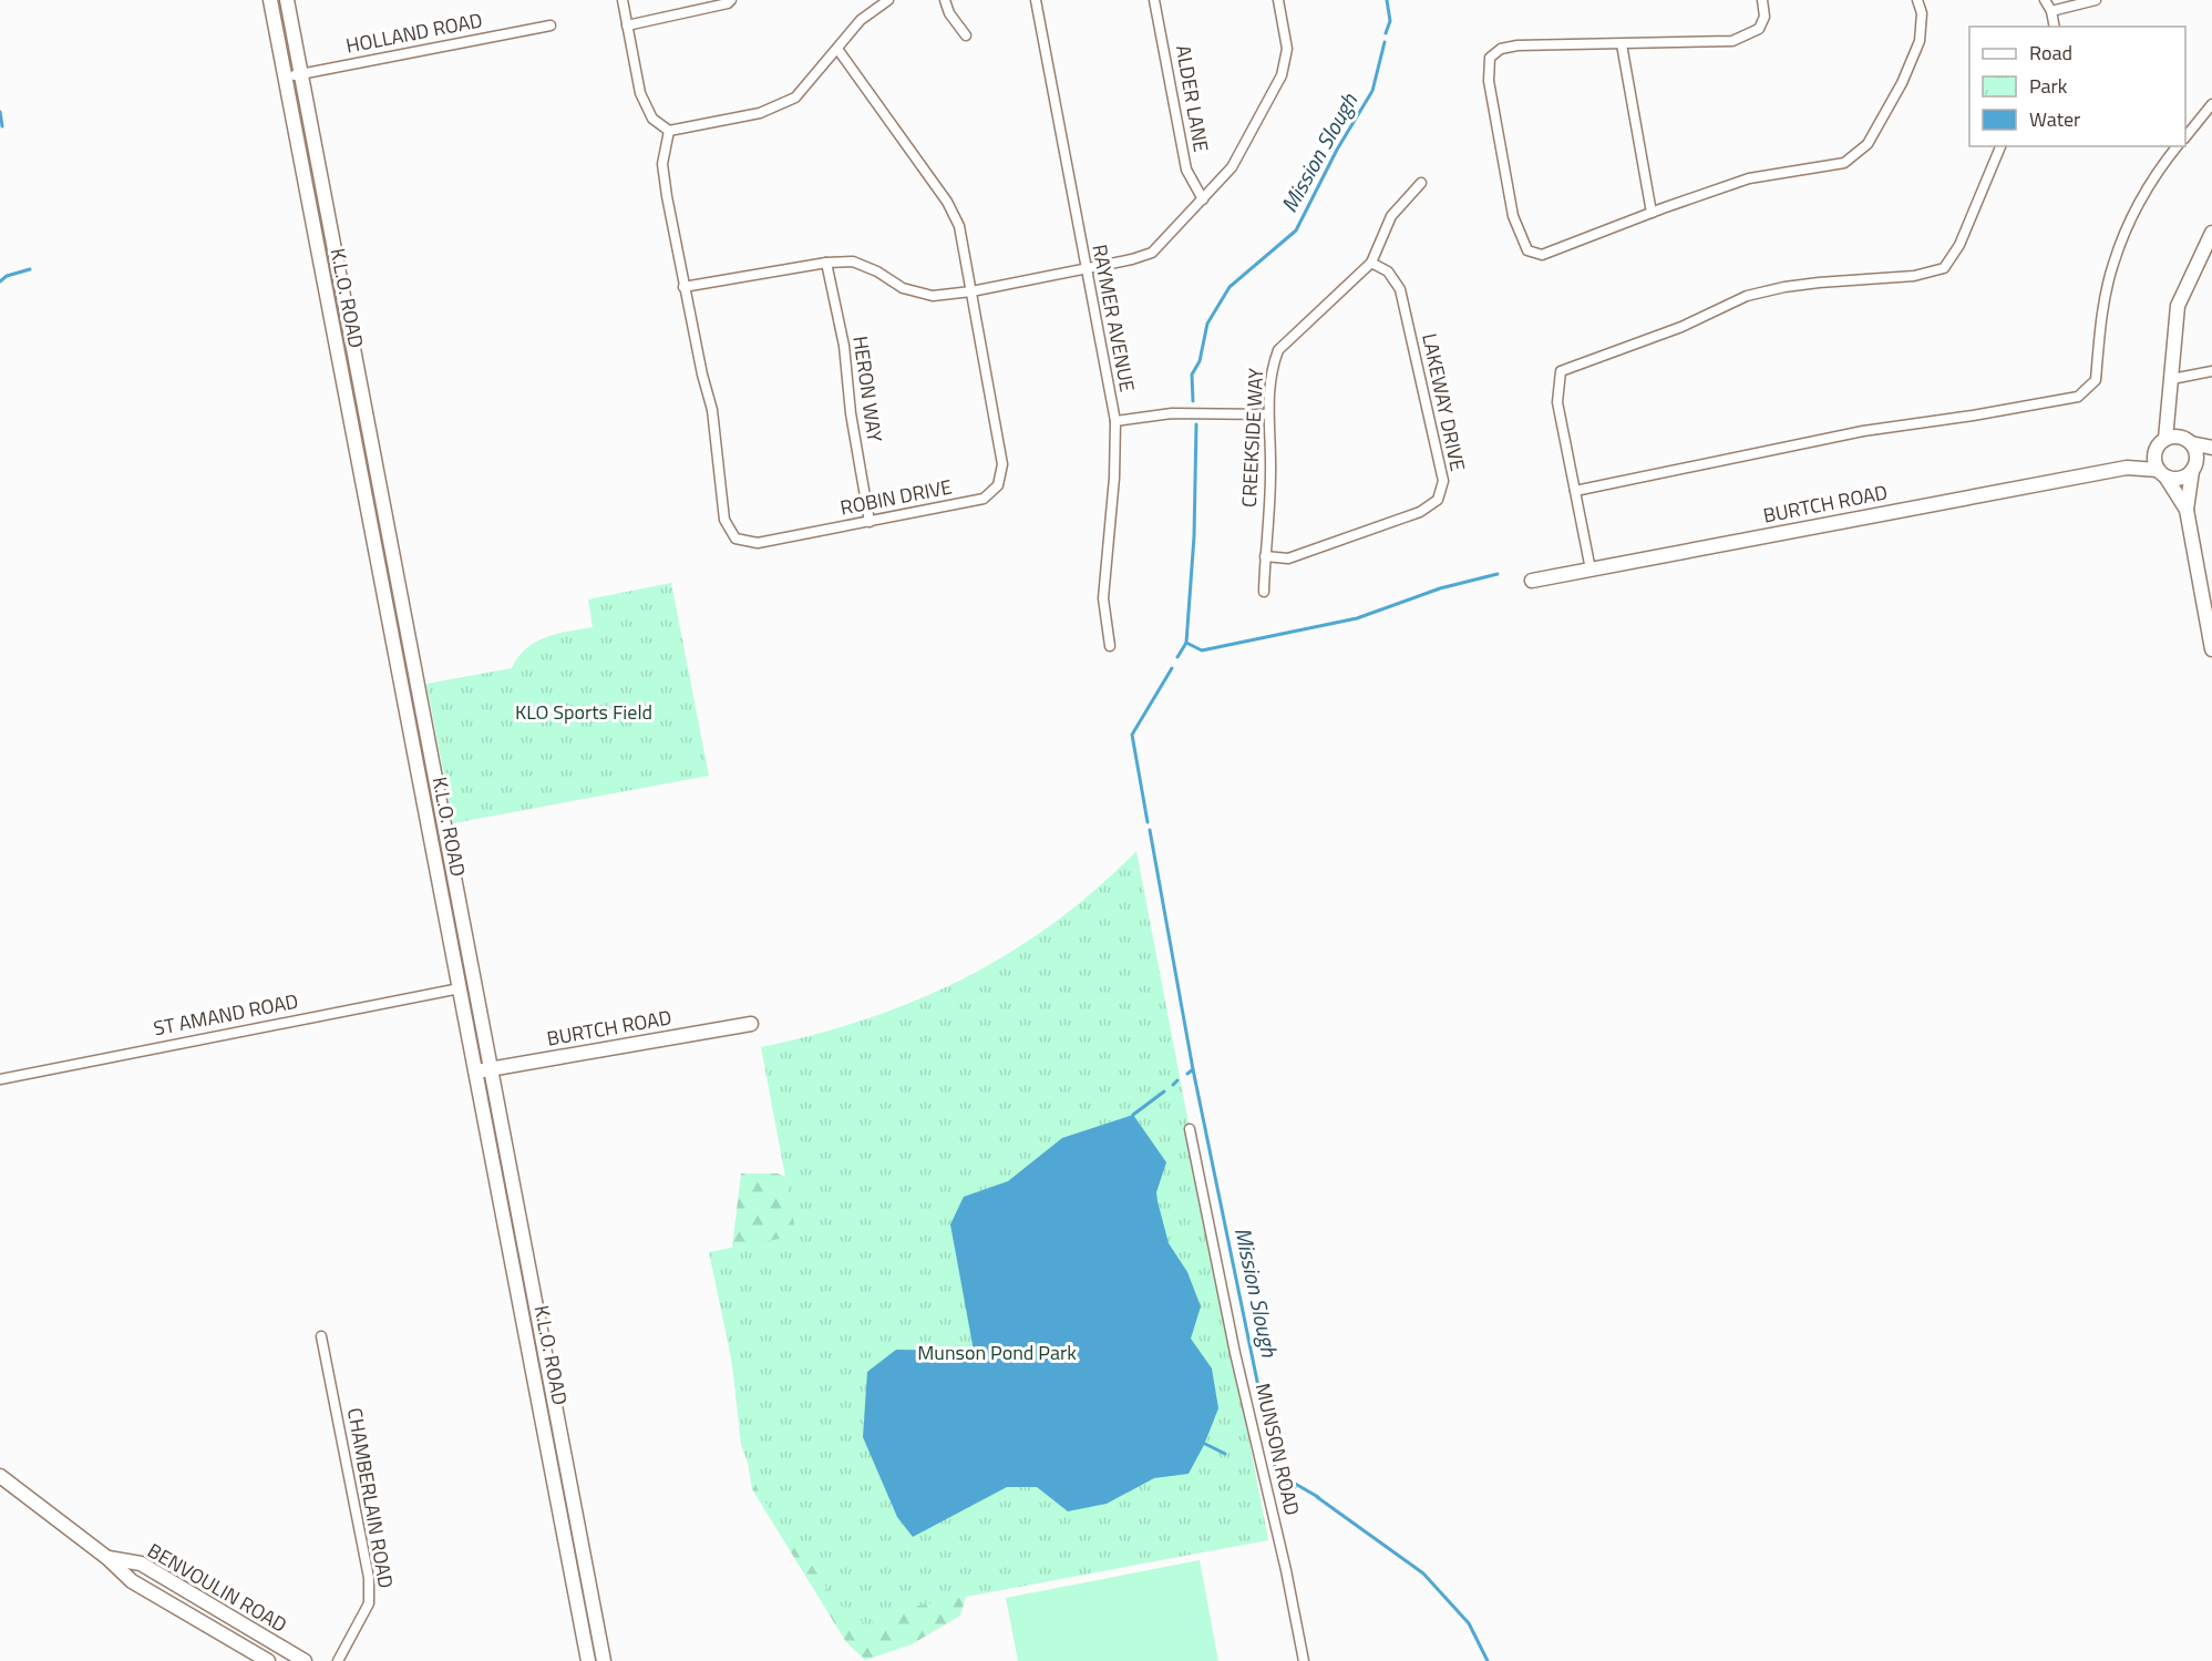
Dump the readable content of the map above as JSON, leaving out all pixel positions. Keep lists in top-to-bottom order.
{
  "streets": {
    "main road": ["K.L.O. ROAD", "BURTCH ROAD", "BENVOULIN ROAD"],
    "street": [
      "HOLLAND ROAD",
      "ALDER LANE",
      "RAYMER AVENUE",
      "HERON WAY",
      "LAKEWAY DRIVE",
      "CREEKSIDE WAY",
      "ROBIN DRIVE",
      "ST AMAND ROAD",
      "MUNSON ROAD",
      "CHAMBERLAIN ROAD"
    ]
  },
  "crossings": [
    ["HOLLAND ROAD", "K.L.O. ROAD"],
    ["K.L.O. ROAD", "BURTCH ROAD"],
    ["K.L.O. ROAD", "ST AMAND ROAD"],
    ["HERON WAY", "ROBIN DRIVE"],
    ["LAKEWAY DRIVE", "CREEKSIDE WAY"]
  ],
  "water": ["Mission Slough"],
  "parks": ["KLO Sports Field", "Munson Pond Park"],
  "legend": ["Road", "Park", "Water"]
}
